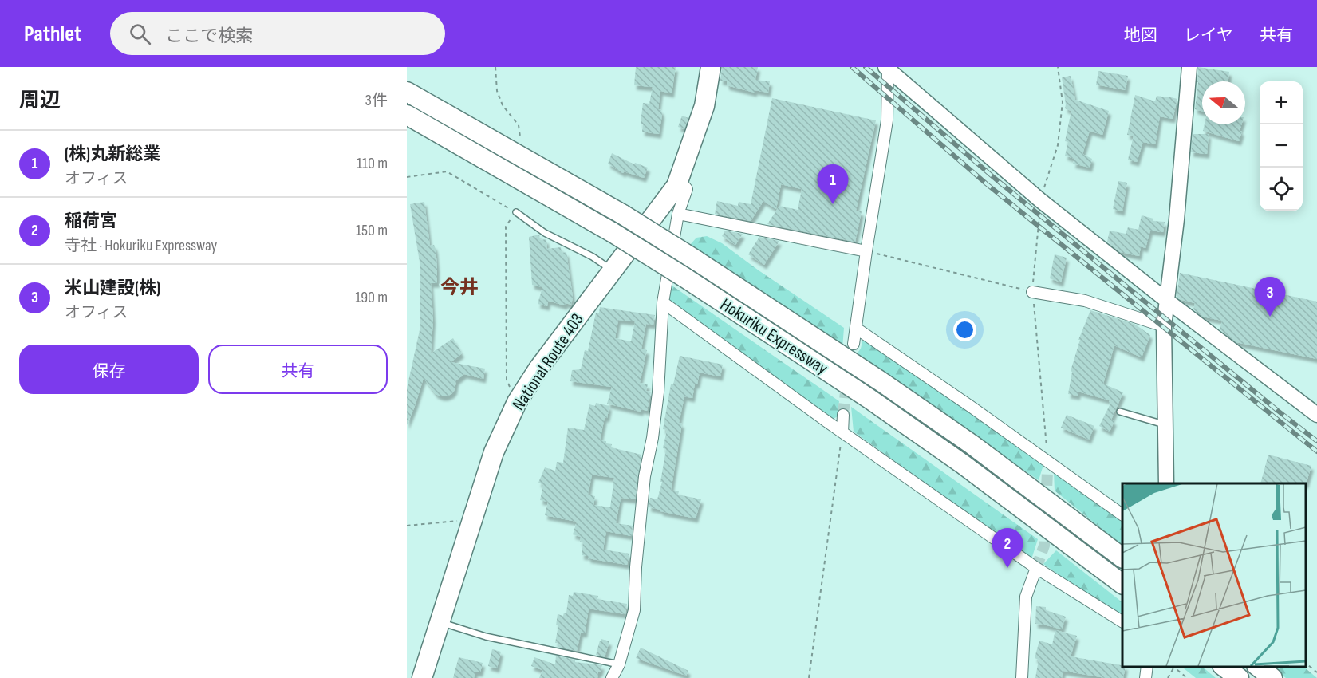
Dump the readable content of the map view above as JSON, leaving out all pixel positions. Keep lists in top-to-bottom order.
{
  "streets": {
    "highway": ["Hokuriku Expressway", "National Route 403"]
  },
  "districts": ["今井"],
  "north": "left",
  "page": {
    "header": "Pathlet",
    "search": "ここで検索",
    "nav": ["地図", "レイヤ", "共有"],
    "heading": ["周辺", "3件"],
    "map_buttons": ["+", "−"],
    "list": [
      {
        "mark": "1",
        "name": "(株)丸新総業",
        "note": "オフィス",
        "value": "110 m"
      },
      {
        "mark": "2",
        "name": "稲荷宮",
        "note": "寺社 · Hokuriku Expressway",
        "value": "150 m"
      },
      {
        "mark": "3",
        "name": "米山建設(株)",
        "note": "オフィス",
        "value": "190 m"
      }
    ],
    "pins": ["1", "3", "2"],
    "buttons": ["保存", "共有"]
  }
}
